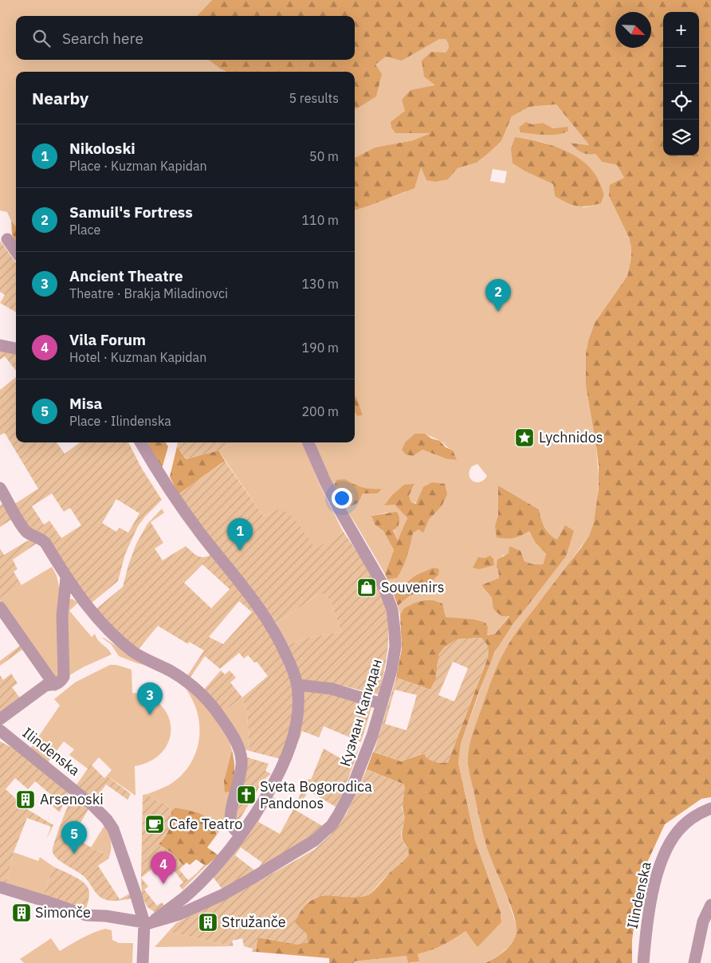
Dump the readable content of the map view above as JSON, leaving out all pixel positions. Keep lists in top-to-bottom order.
{
  "streets": {
    "street": ["Кузман Капидан", "Ilindenska"]
  },
  "crossings": [
    ["Кузман Капидан", "Ilindenska"]
  ],
  "places": {
    "place": ["Lychnidos"],
    "shop": ["Souvenirs"],
    "church": ["Sveta Bogorodica Pandonos"],
    "building": ["Arsenoski", "Simonče", "Stružanče"],
    "cafe": ["Cafe Teatro"]
  },
  "north": "bottom right",
  "page": {
    "map_buttons": ["+", "−"],
    "search": "Search here",
    "heading": ["Nearby", "5 results"],
    "list": [
      {
        "mark": "1",
        "name": "Nikoloski",
        "note": "Place · Kuzman Kapidan",
        "value": "50 m"
      },
      {
        "mark": "2",
        "name": "Samuil's Fortress",
        "note": "Place",
        "value": "110 m"
      },
      {
        "mark": "3",
        "name": "Ancient Theatre",
        "note": "Theatre · Brakja Miladinovci",
        "value": "130 m"
      },
      {
        "mark": "4",
        "name": "Vila Forum",
        "note": "Hotel · Kuzman Kapidan",
        "value": "190 m"
      },
      {
        "mark": "5",
        "name": "Misa",
        "note": "Place · Ilindenska",
        "value": "200 m"
      }
    ],
    "pins": [
      "2",
      "1",
      "3",
      "5",
      "4"
    ]
  }
}
